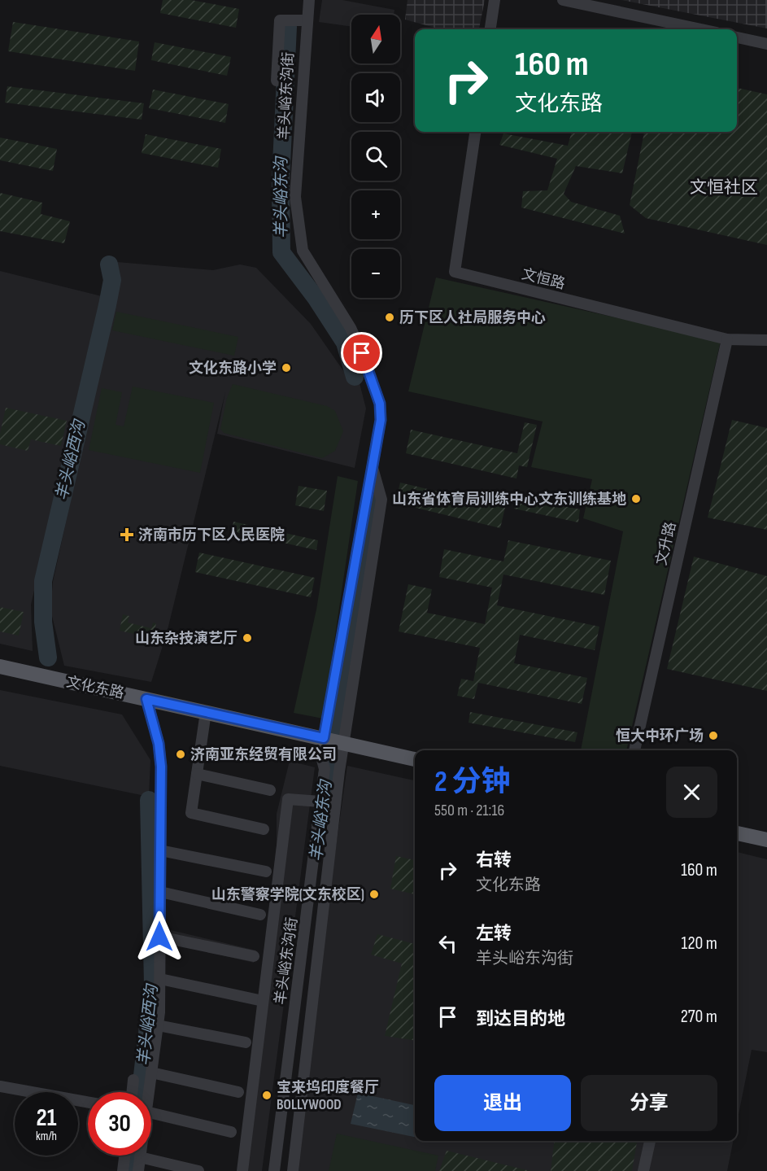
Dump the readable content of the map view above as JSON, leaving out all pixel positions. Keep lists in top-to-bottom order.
{
  "streets": {
    "main road": ["文化东路"],
    "street": ["羊头峪东沟街", "文恒路", "文升路"]
  },
  "crossings": [
    ["羊头峪东沟街", "文化东路"],
    ["文恒路", "文升路"]
  ],
  "districts": ["文恒社区"],
  "water": ["羊头峪东沟", "羊头峪西沟"],
  "places": {
    "other": [
      "历下区人社局服务中心",
      "文化东路小学",
      "山东省体育局训练中心文东训练基地",
      "山东杂技演艺厅",
      "恒大中环广场",
      "济南亚东经贸有限公司",
      "山东警察学院(文东校区)",
      "宝来坞印度餐厅 BOLLYWOOD"
    ],
    "health": ["济南市历下区人民医院"]
  },
  "north": "top",
  "page": {
    "map_buttons": ["+", "−"],
    "turn": ["160 m", "文化东路"],
    "heading": ["2 分钟", "550 m · 21:16"],
    "list": [
      {
        "name": "右转",
        "note": "文化东路",
        "value": "160 m"
      },
      {
        "name": "左转",
        "note": "羊头峪东沟街",
        "value": "120 m"
      },
      {
        "name": "到达目的地",
        "value": "270 m"
      }
    ],
    "buttons": ["退出", "分享"],
    "speed": "21 km/h",
    "limit": "30"
  }
}
